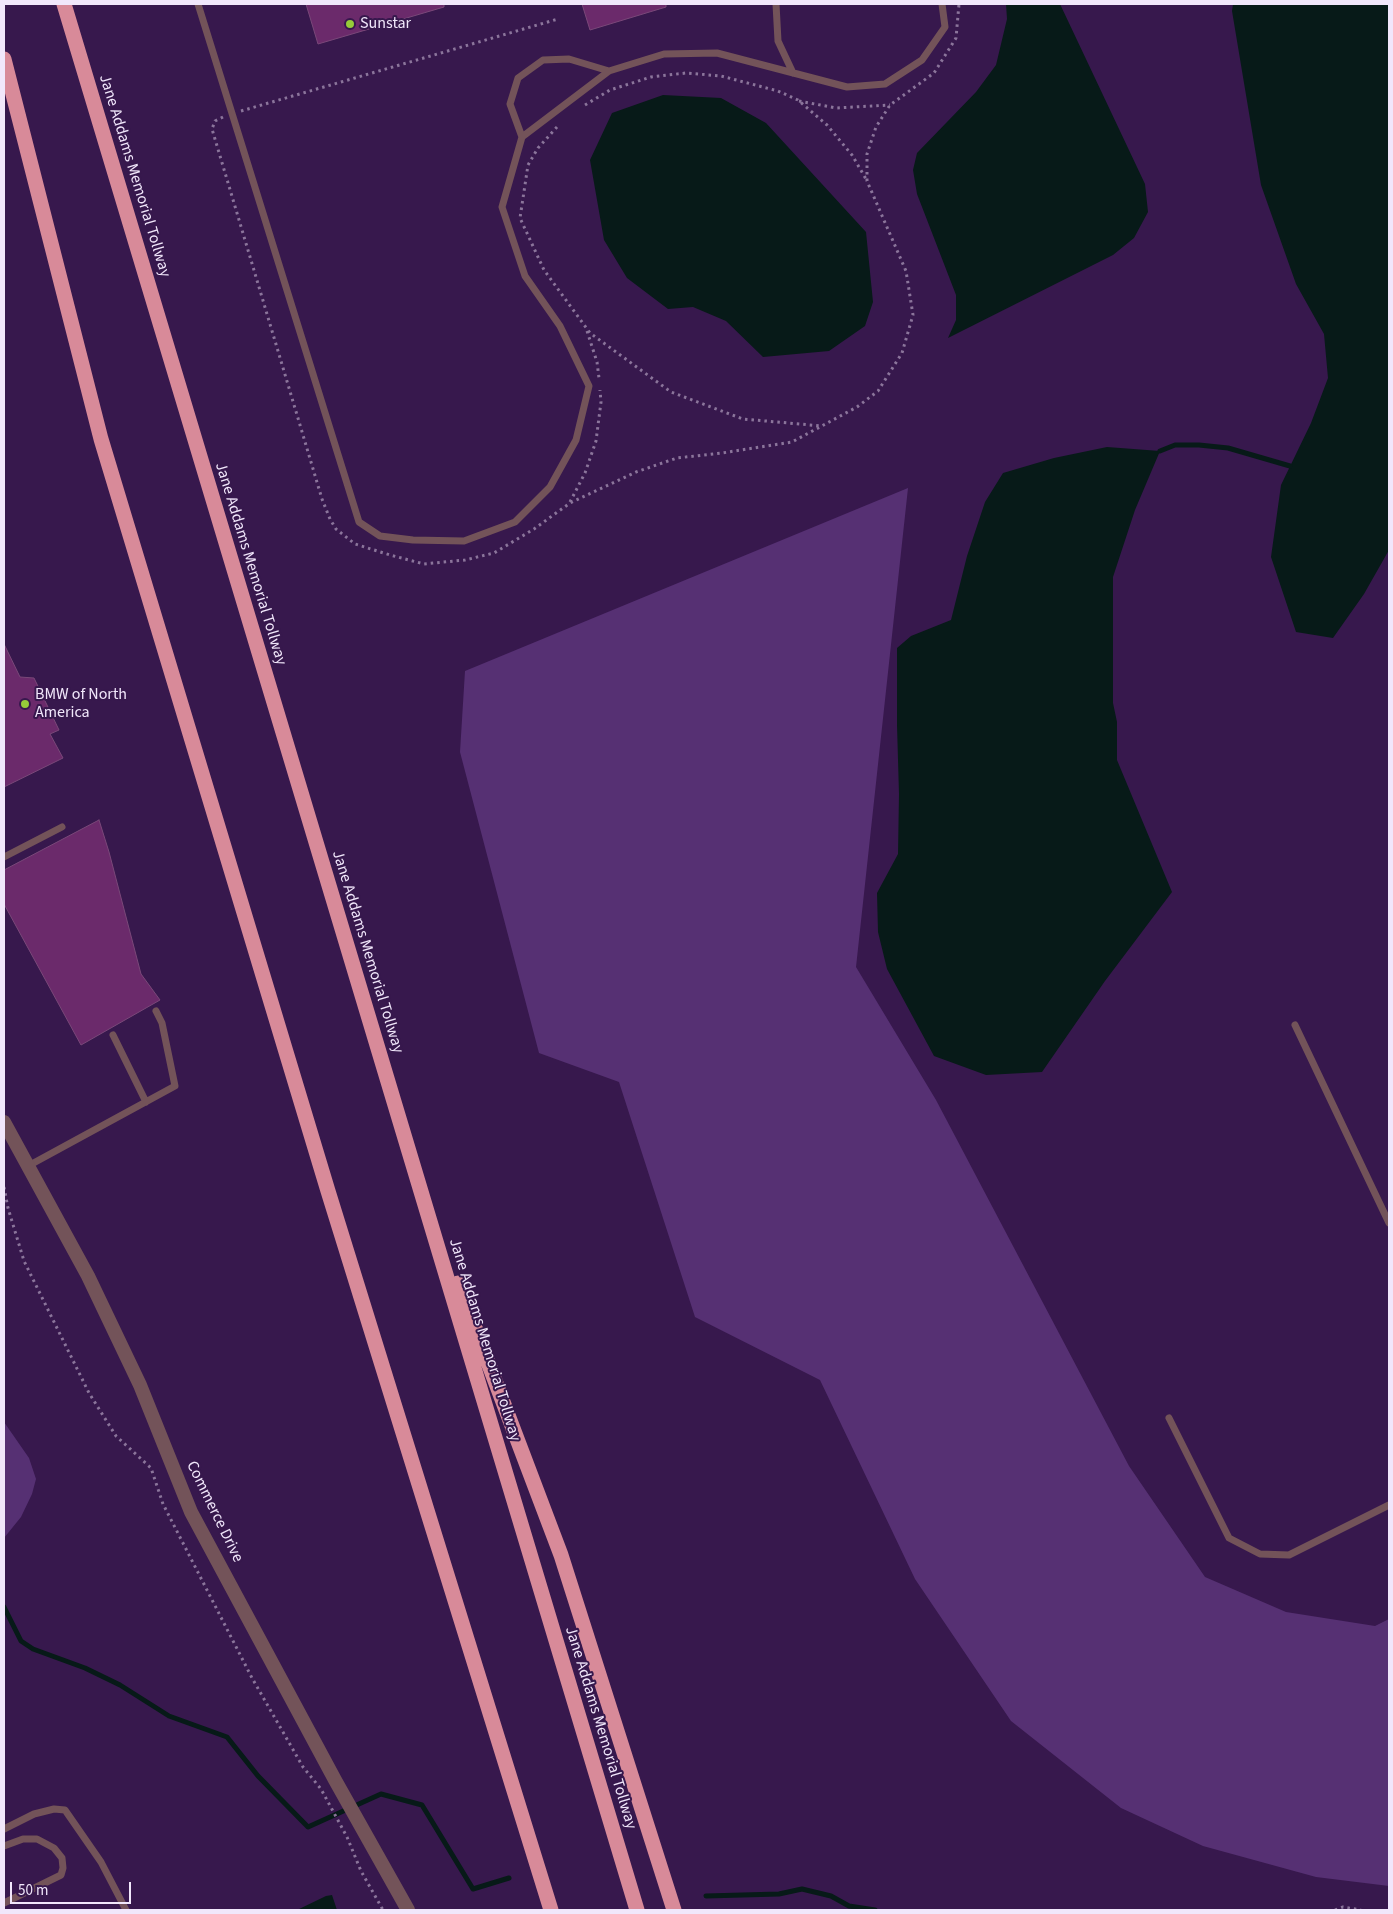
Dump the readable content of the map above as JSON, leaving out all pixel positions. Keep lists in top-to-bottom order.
{
  "streets": {
    "highway": ["Jane Addams Memorial Tollway"],
    "street": ["Commerce Drive"]
  },
  "places": ["Sunstar", "BMW of North America"],
  "scale_bar": "50 m"
}
